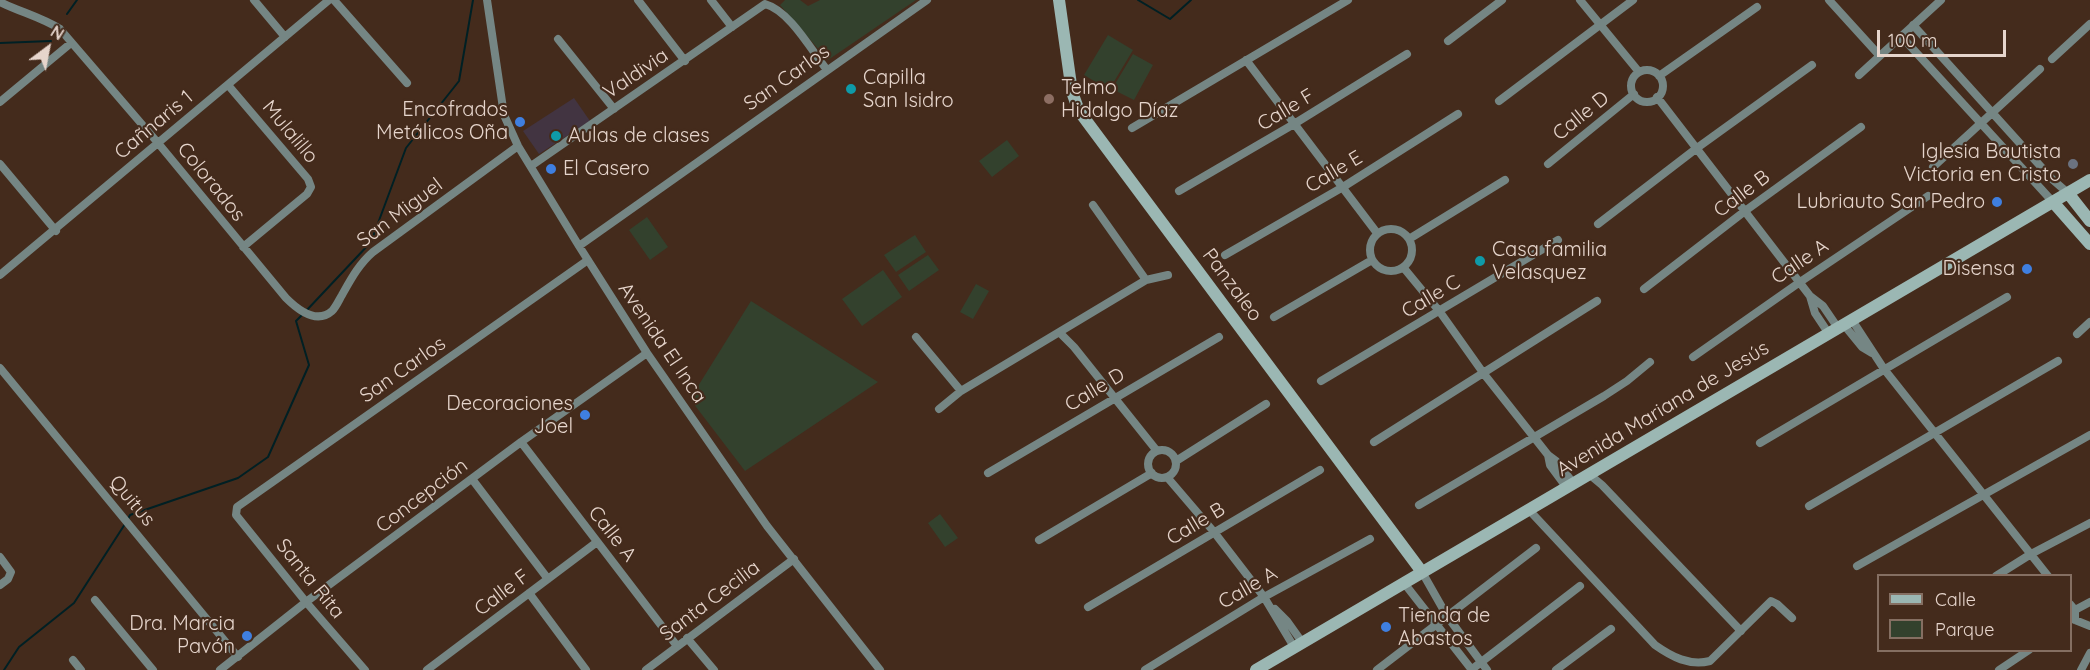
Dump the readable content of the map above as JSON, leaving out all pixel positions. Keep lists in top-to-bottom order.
{
  "streets": {
    "street": [
      "Valdivia",
      "San Carlos",
      "Calle F",
      "Calle D",
      "Cañnaris 1",
      "Mulalillo",
      "Calle E",
      "Colorados",
      "Calle B",
      "San Miguel",
      "Calle A",
      "Panzaleo",
      "Calle C",
      "Avenida El Inca",
      "Avenida Mariana de Jesús",
      "Concepción",
      "Quitus",
      "Santa Rita",
      "Santa Cecilia"
    ]
  },
  "crossings": [
    ["Valdivia", "San Carlos"],
    ["Valdivia", "Avenida El Inca"],
    ["San Carlos", "Avenida El Inca"],
    ["San Carlos", "Santa Rita"],
    ["Calle F", "Calle A"],
    ["Cañnaris 1", "Mulalillo"],
    ["Cañnaris 1", "Colorados"],
    ["Mulalillo", "Colorados"],
    ["Colorados", "San Miguel"],
    ["San Miguel", "Avenida El Inca"],
    ["Calle A", "Concepción"],
    ["Calle A", "Santa Cecilia"],
    ["Panzaleo", "Avenida Mariana de Jesús"],
    ["Avenida El Inca", "Concepción"],
    ["Avenida El Inca", "Santa Cecilia"],
    ["Concepción", "Quitus"],
    ["Concepción", "Santa Rita"]
  ],
  "places": [
    "Capilla San Isidro",
    "Telmo Hidalgo Díaz",
    "Encofrados Metálicos Oña",
    "Aulas de clases",
    "Iglesia Bautista Victoria en Cristo",
    "El Casero",
    "Lubriauto San Pedro",
    "Casa familia Velasquez",
    "Disensa",
    "Decoraciones Joel",
    "Tienda de Abastos",
    "Dra. Marcia Pavón"
  ],
  "legend": ["Calle", "Parque"],
  "scale_bar": "100 m",
  "north": "top right"
}
